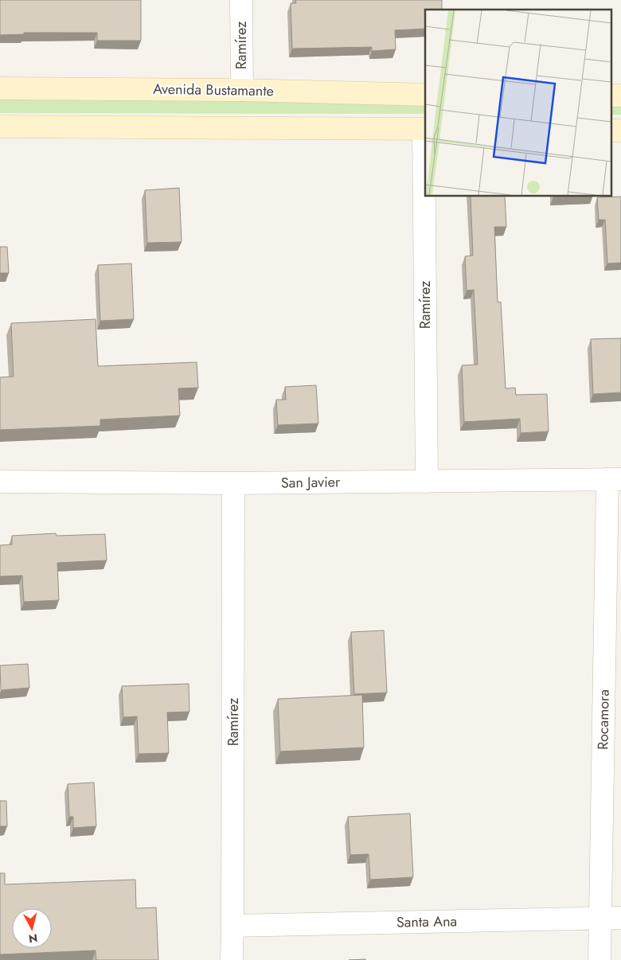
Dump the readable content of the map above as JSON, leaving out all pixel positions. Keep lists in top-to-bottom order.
{
  "streets": {
    "main road": ["Avenida Bustamante"],
    "street": [
      "Ramírez",
      "San Javier",
      "Rocamora",
      "Santa Ana"
    ]
  },
  "crossings": [
    ["Ramírez", "Avenida Bustamante"],
    ["Ramírez", "San Javier"],
    ["Ramírez", "Santa Ana"],
    ["San Javier", "Rocamora"],
    ["Rocamora", "Santa Ana"]
  ],
  "north": "bottom"
}
